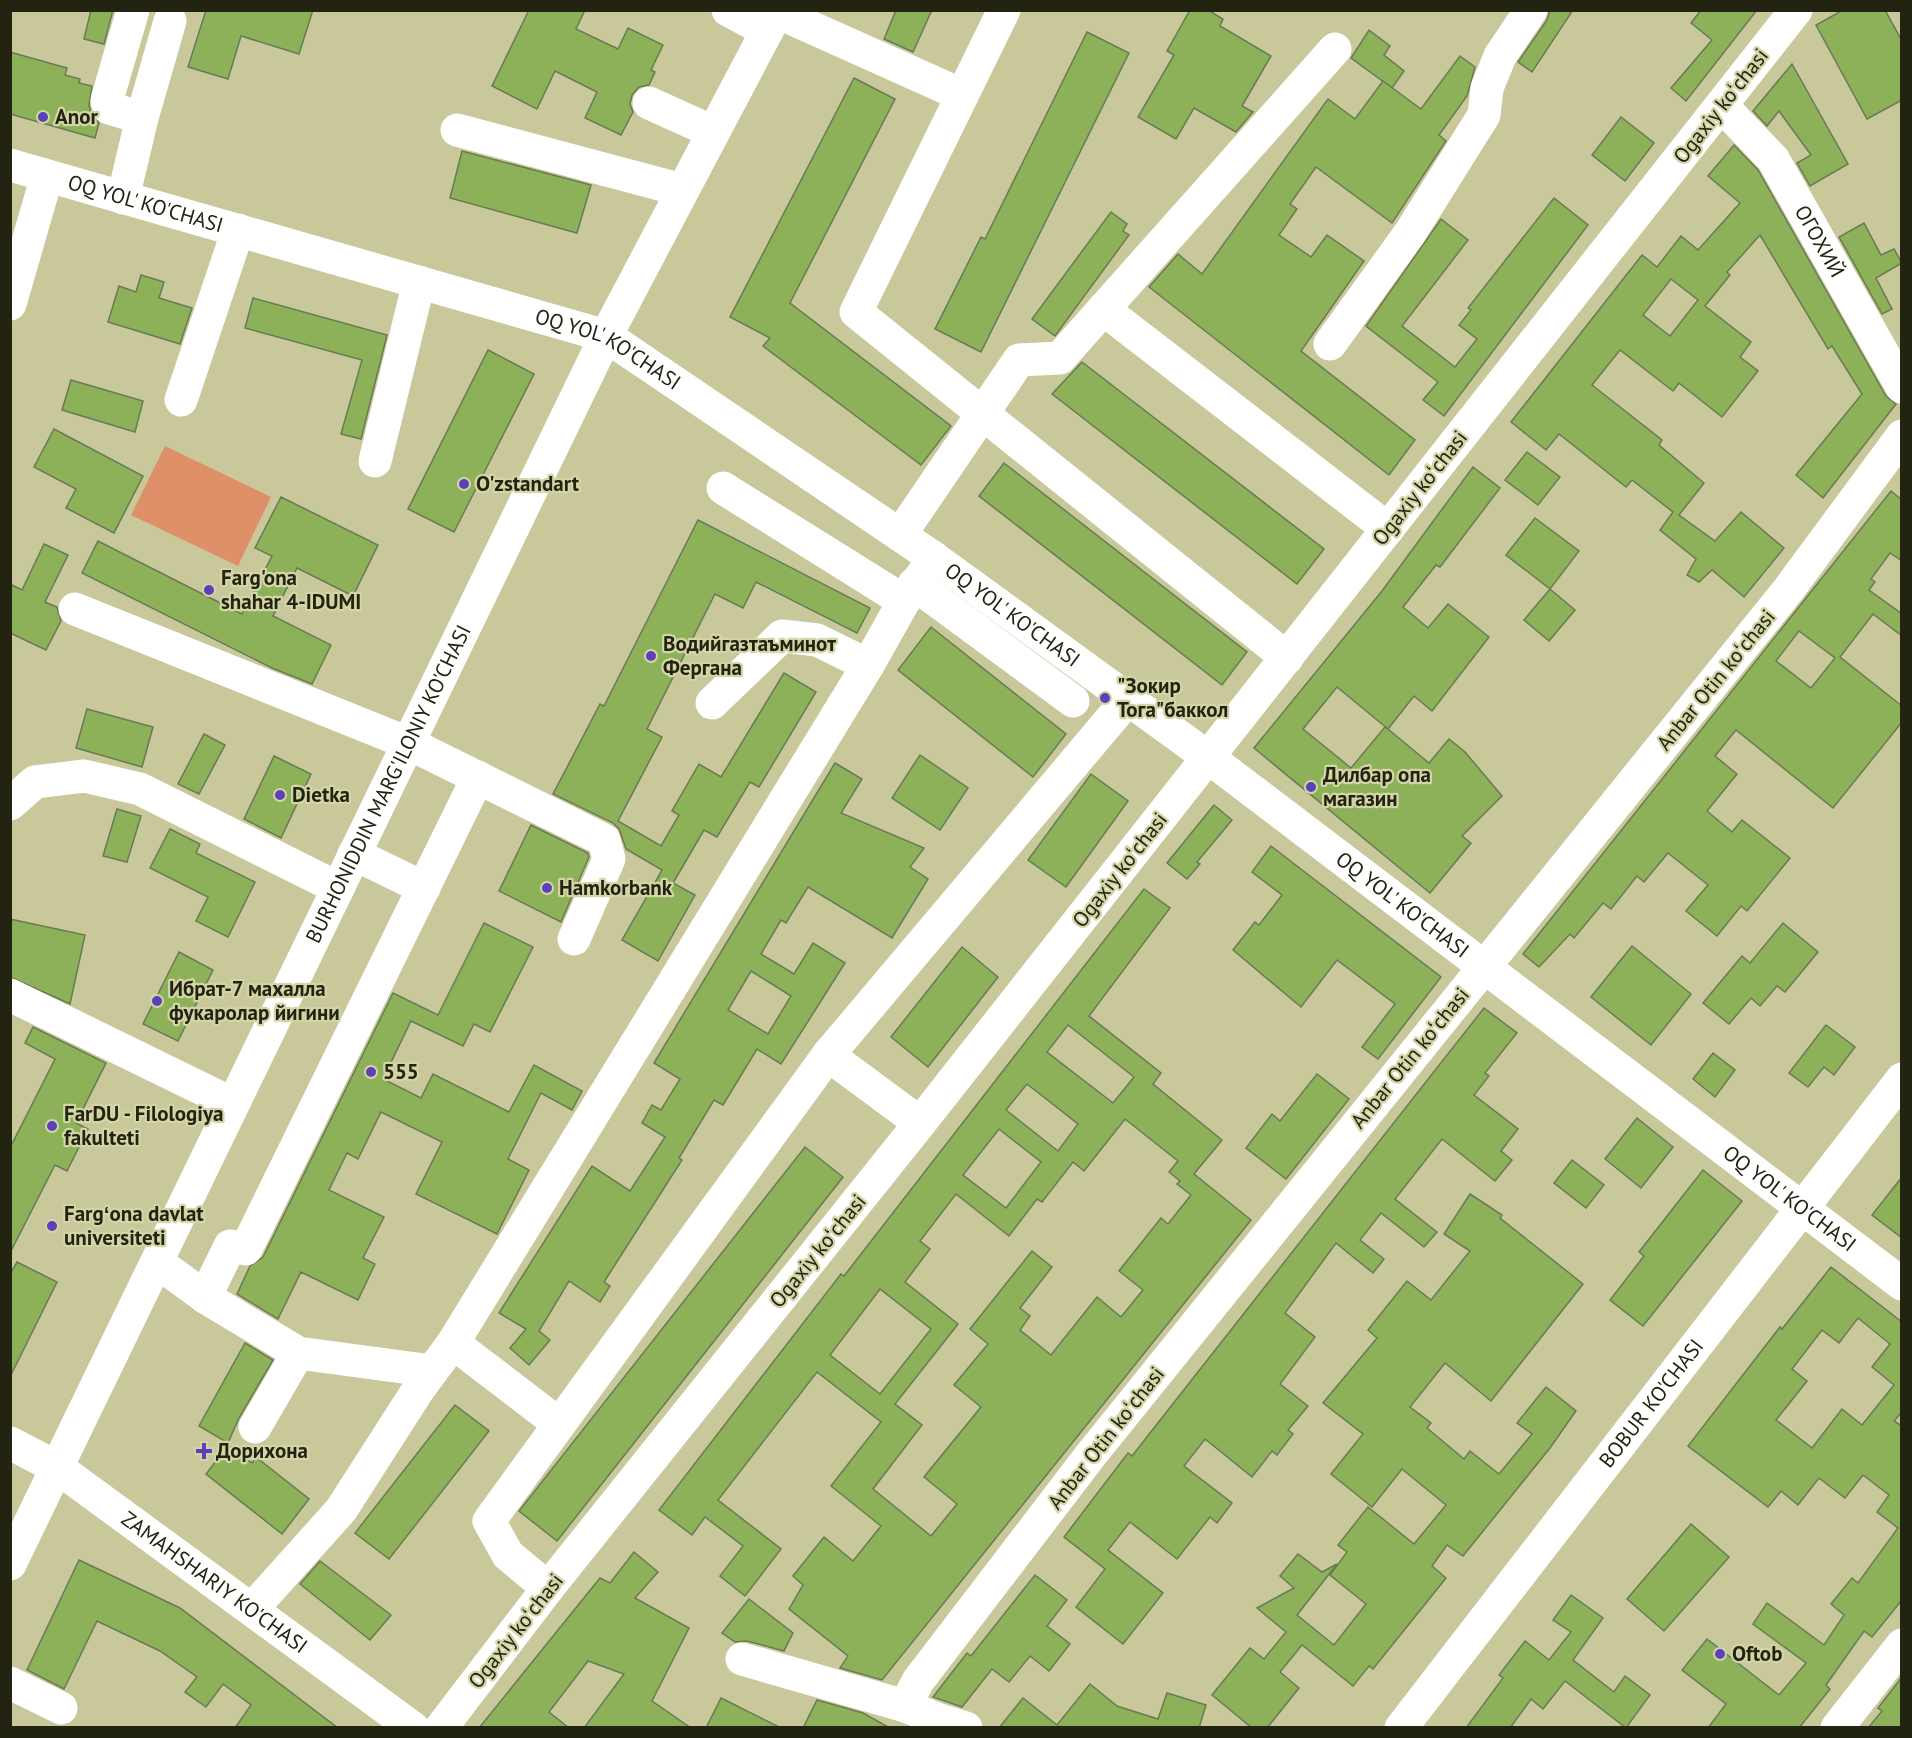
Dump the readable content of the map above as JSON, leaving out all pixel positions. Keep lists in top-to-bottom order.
{
  "streets": {
    "street": [
      "Ogaxiy koʻchasi",
      "OQ YOL' KO'CHASI",
      "ОГОХИЙ",
      "Anbar Otin koʻchasi",
      "BURHONIDDIN MARG'ILONIY KO'CHASI",
      "BOBUR KO'CHASI",
      "ZAMAHSHARIY KO'CHASI"
    ]
  },
  "crossings": [
    ["Ogaxiy koʻchasi", "OQ YOL' KO'CHASI"],
    ["Ogaxiy koʻchasi", "ОГОХИЙ"],
    ["OQ YOL' KO'CHASI", "Anbar Otin koʻchasi"],
    ["OQ YOL' KO'CHASI", "BURHONIDDIN MARG'ILONIY KO'CHASI"],
    ["OQ YOL' KO'CHASI", "BOBUR KO'CHASI"],
    ["BURHONIDDIN MARG'ILONIY KO'CHASI", "ZAMAHSHARIY KO'CHASI"]
  ],
  "places": {
    "other": [
      "Anor",
      "O'zstandart",
      "Farg'ona shahar 4-IDUMI",
      "Водийгазтаъминот Фергана",
      "\"Зокир Тога\"баккол",
      "Дилбар опа магазин",
      "Dietka",
      "Hamkorbank",
      "Ибрат-7 махалла фукаролар йигини",
      "555",
      "FarDU - Filologiya fakulteti",
      "Fargʻona davlat universiteti",
      "Oftob"
    ],
    "health": ["Дорихона"]
  }
}
